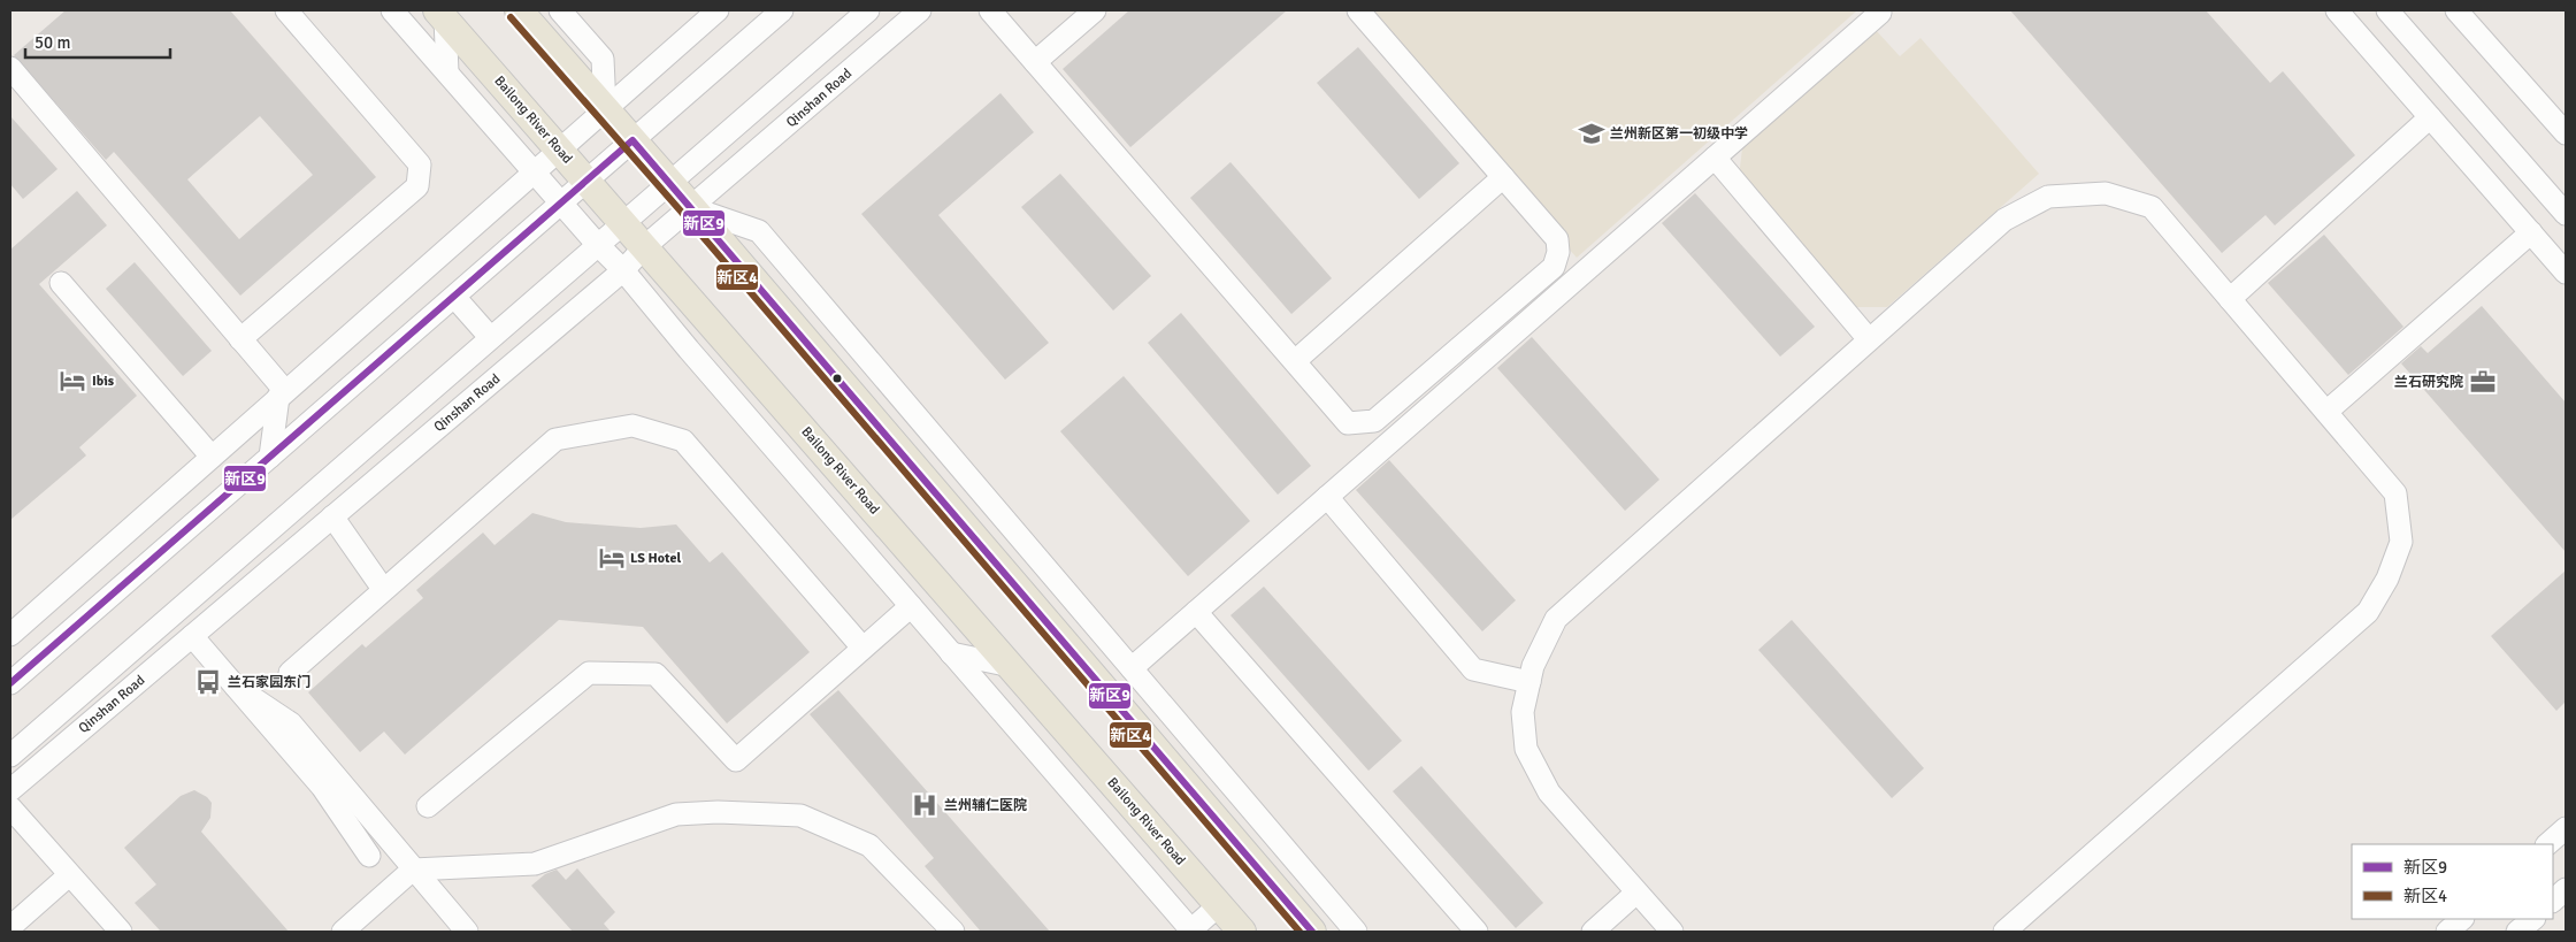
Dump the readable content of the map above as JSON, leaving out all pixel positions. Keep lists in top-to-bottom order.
{
  "streets": {
    "main road": ["Bailong River Road"],
    "street": ["Qinshan Road"]
  },
  "crossings": [
    ["Qinshan Road", "Bailong River Road"]
  ],
  "places": {
    "school or university": ["兰州新区第一初级中学"],
    "hotel": ["Ibis", "LS Hotel"],
    "office": ["兰石研究院"],
    "bus stop": ["兰石家园东门"],
    "hospital": ["兰州辅仁医院"]
  },
  "lines": ["transit line 新区4", "transit line 新区9"],
  "legend": ["新区9", "新区4"],
  "scale_bar": "50 m"
}
